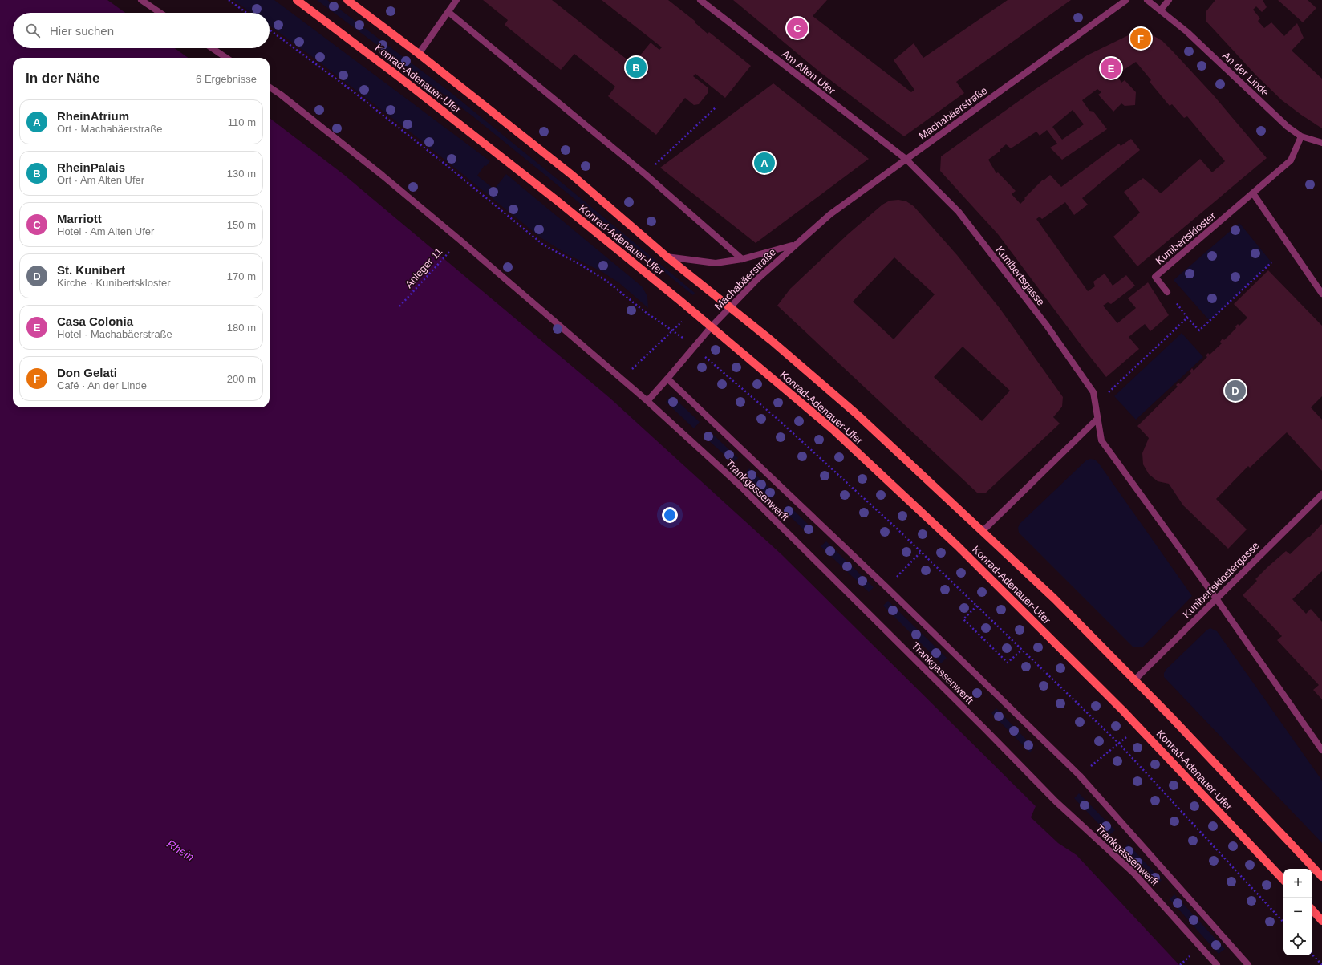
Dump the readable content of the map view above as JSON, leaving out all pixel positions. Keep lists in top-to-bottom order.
{
  "streets": {
    "main road": ["Konrad-Adenauer-Ufer"],
    "street": [
      "Am Alten Ufer",
      "An der Linde",
      "Machabäerstraße",
      "Kunibertskloster",
      "Kunibertsgasse",
      "Trankgassenwerft",
      "Kunibertsklostergasse"
    ],
    "path": ["Anleger 11"]
  },
  "crossings": [
    ["Am Alten Ufer", "Machabäerstraße"],
    ["Am Alten Ufer", "Kunibertsgasse"],
    ["An der Linde", "Kunibertskloster"],
    ["Konrad-Adenauer-Ufer", "Machabäerstraße"],
    ["Konrad-Adenauer-Ufer", "Kunibertsgasse"],
    ["Konrad-Adenauer-Ufer", "Kunibertsklostergasse"],
    ["Machabäerstraße", "Kunibertsgasse"],
    ["Anleger 11", "Trankgassenwerft"]
  ],
  "water": ["Rhein"],
  "page": {
    "search": "Hier suchen",
    "pins": [
      "C",
      "F",
      "B",
      "E",
      "A",
      "D"
    ],
    "heading": ["In der Nähe", "6 Ergebnisse"],
    "list": [
      {
        "mark": "A",
        "name": "RheinAtrium",
        "note": "Ort · Machabäerstraße",
        "value": "110 m"
      },
      {
        "mark": "B",
        "name": "RheinPalais",
        "note": "Ort · Am Alten Ufer",
        "value": "130 m"
      },
      {
        "mark": "C",
        "name": "Marriott",
        "note": "Hotel · Am Alten Ufer",
        "value": "150 m"
      },
      {
        "mark": "D",
        "name": "St. Kunibert",
        "note": "Kirche · Kunibertskloster",
        "value": "170 m"
      },
      {
        "mark": "E",
        "name": "Casa Colonia",
        "note": "Hotel · Machabäerstraße",
        "value": "180 m"
      },
      {
        "mark": "F",
        "name": "Don Gelati",
        "note": "Café · An der Linde",
        "value": "200 m"
      }
    ],
    "map_buttons": ["+", "−"]
  }
}
